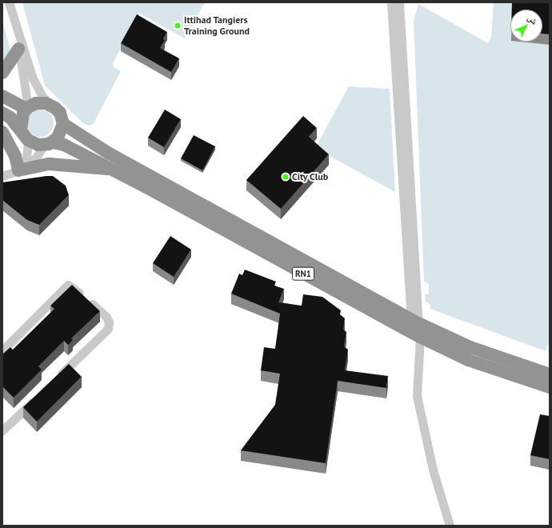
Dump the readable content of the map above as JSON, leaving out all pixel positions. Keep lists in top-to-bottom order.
{
  "streets": {
    "highway": ["RN1"]
  },
  "places": ["Ittihad Tangiers Training Ground", "City Club"],
  "north": "top right"
}
